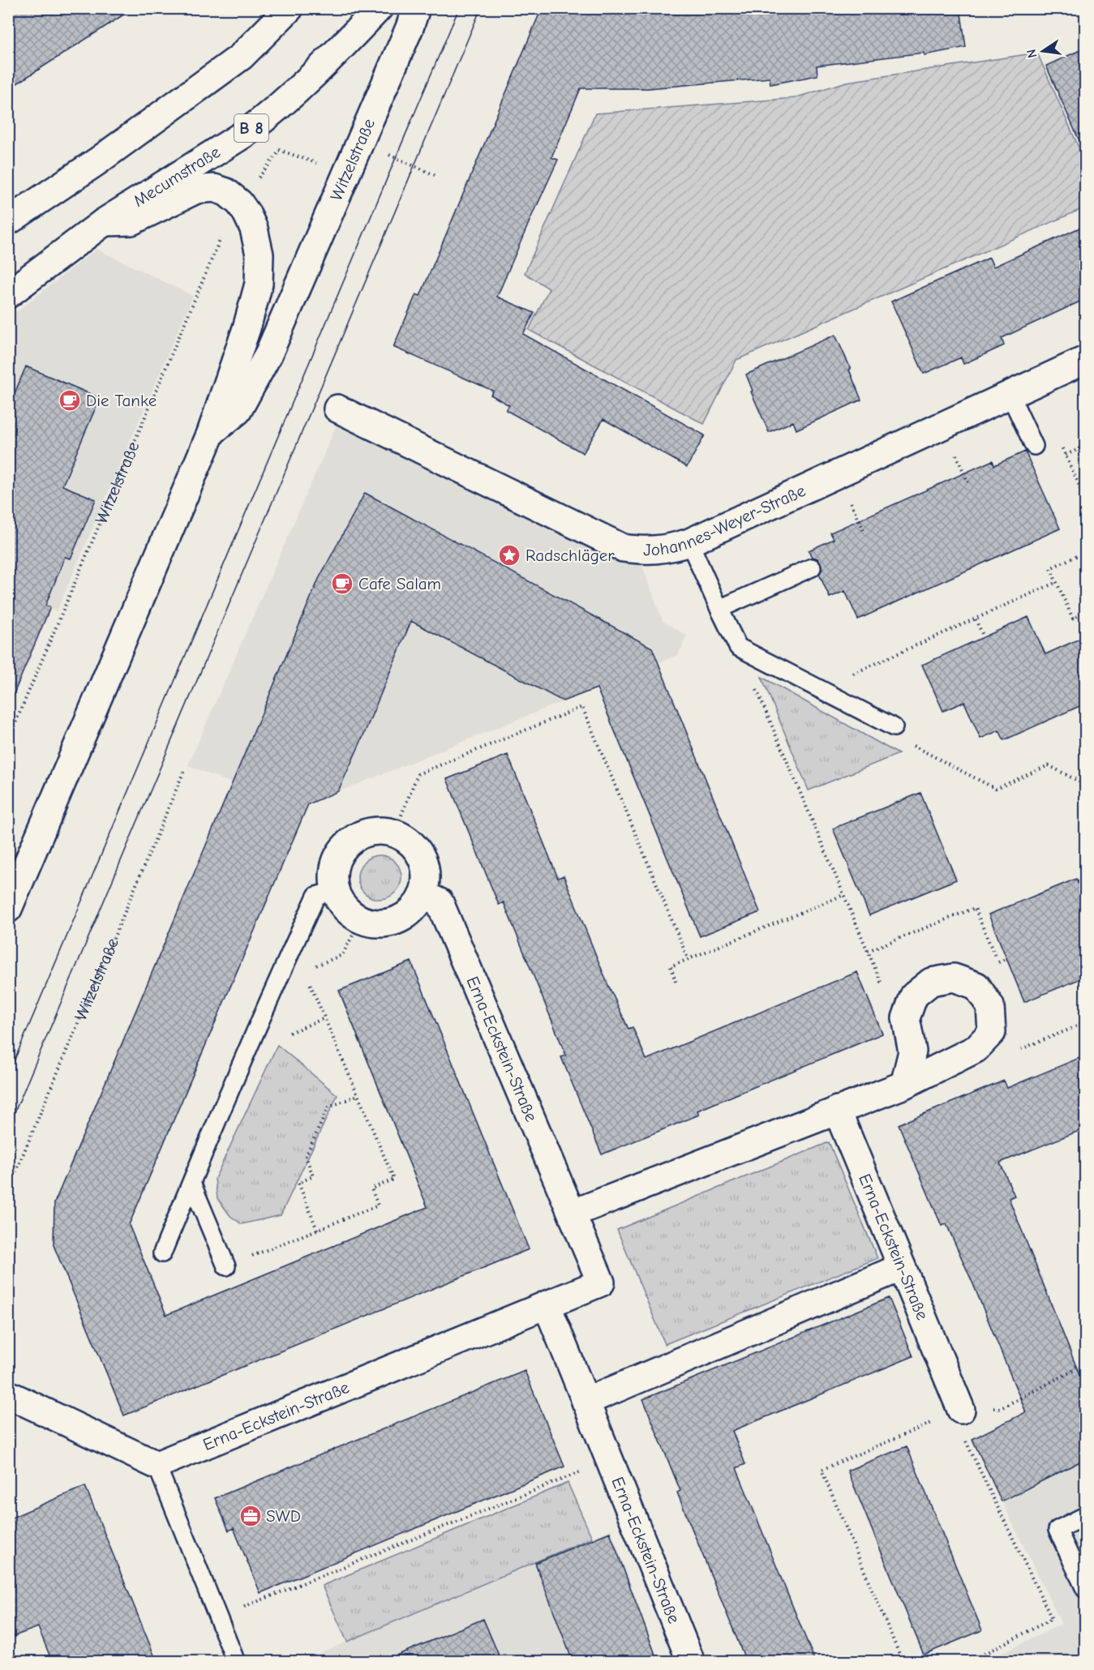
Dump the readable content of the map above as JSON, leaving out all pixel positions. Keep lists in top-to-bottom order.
{
  "streets": {
    "street": [
      "B 8",
      "Witzelstraße",
      "Mecumstraße",
      "Johannes-Weyer-Straße",
      "Erna-Eckstein-Straße"
    ]
  },
  "crossings": [
    ["Witzelstraße", "Mecumstraße"]
  ],
  "places": {
    "cafe": ["Die Tanke", "Cafe Salam"],
    "place": ["Radschläger"],
    "office": ["SWD"]
  },
  "north": "left"
}
